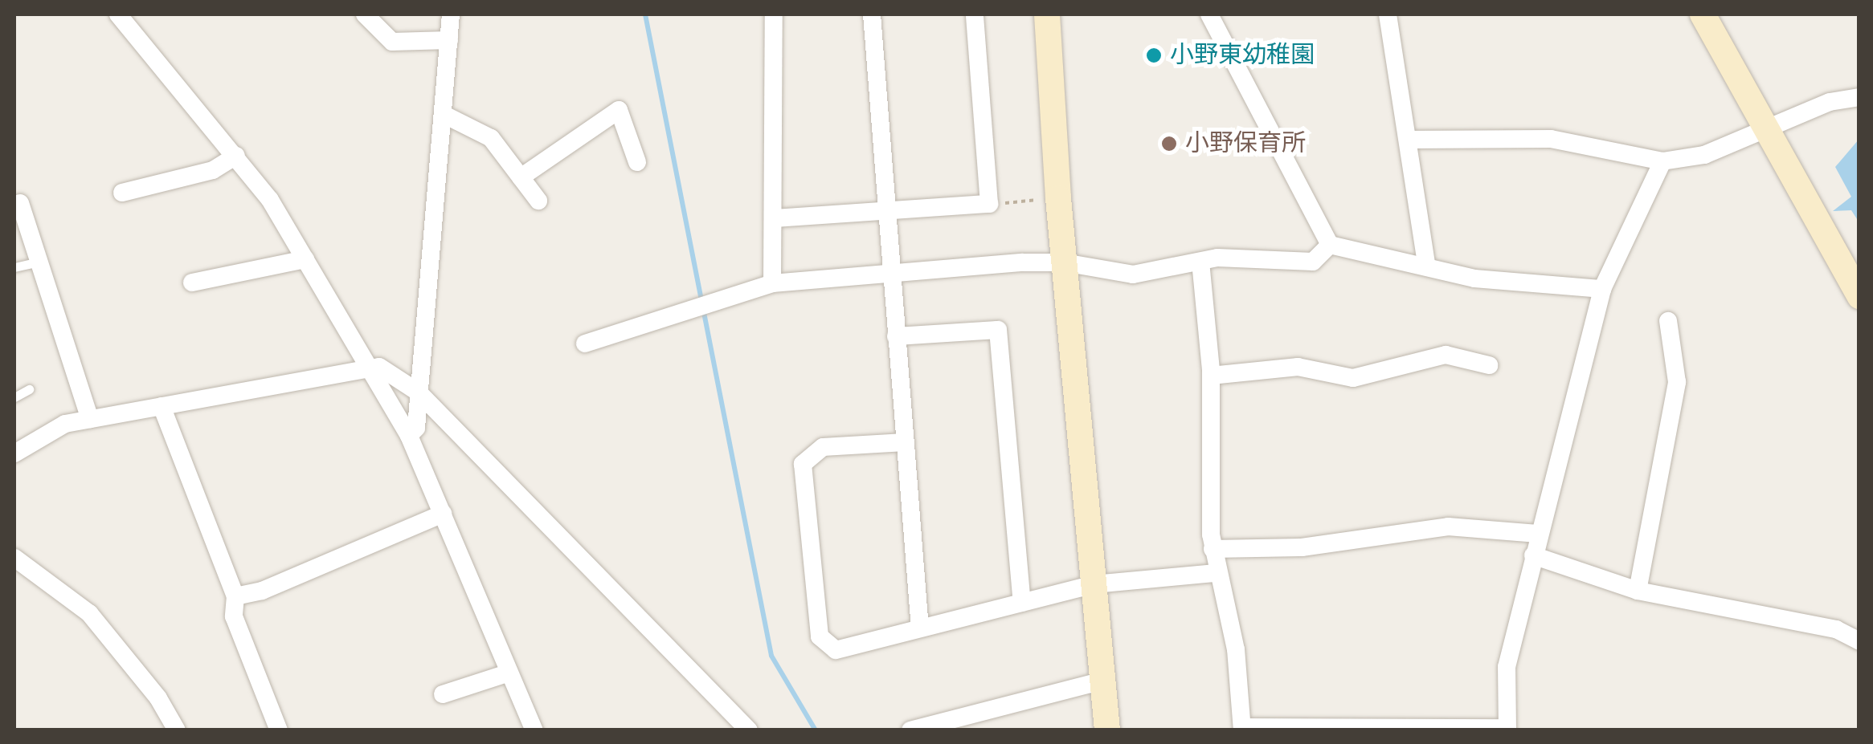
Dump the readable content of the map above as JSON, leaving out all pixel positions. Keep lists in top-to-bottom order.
{
  "places": ["小野東幼稚園", "小野保育所"]
}
